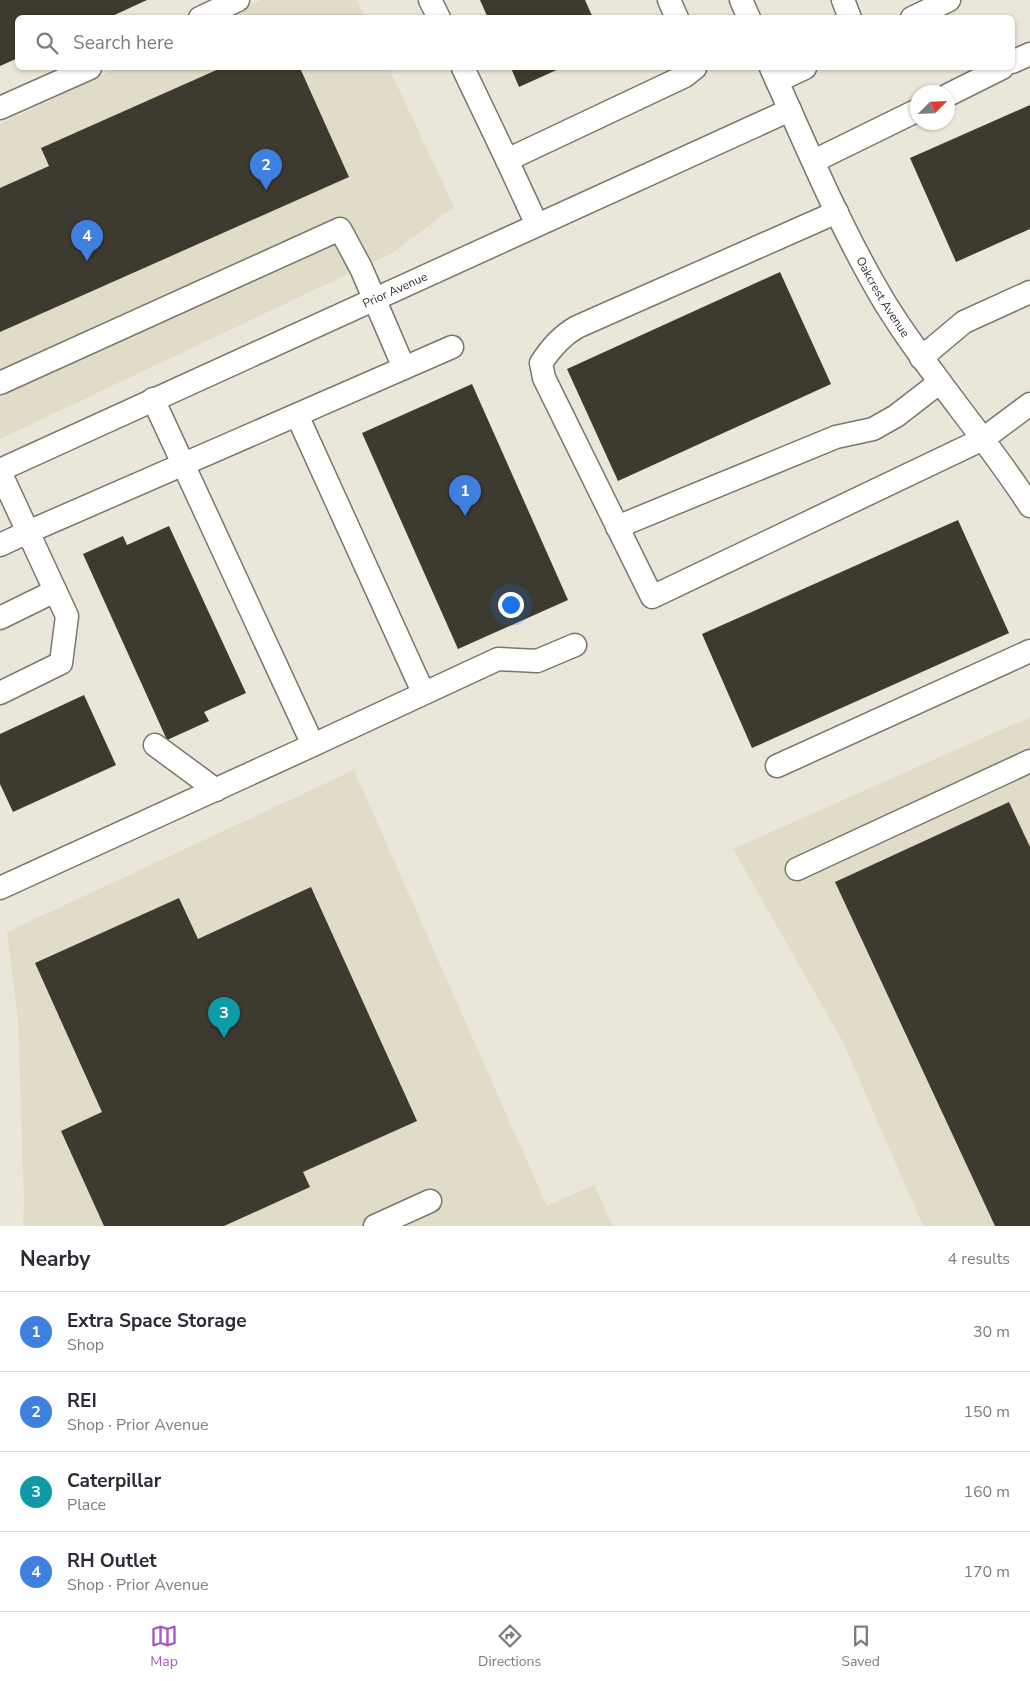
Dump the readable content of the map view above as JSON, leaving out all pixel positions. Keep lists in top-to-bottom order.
{
  "streets": {
    "street": ["Prior Avenue", "Oakcrest Avenue"]
  },
  "crossings": [
    ["Prior Avenue", "Oakcrest Avenue"]
  ],
  "north": "top right",
  "page": {
    "search": "Search here",
    "pins": [
      "2",
      "4",
      "1",
      "3"
    ],
    "heading": ["Nearby", "4 results"],
    "list": [
      {
        "mark": "1",
        "name": "Extra Space Storage",
        "note": "Shop",
        "value": "30 m"
      },
      {
        "mark": "2",
        "name": "REI",
        "note": "Shop · Prior Avenue",
        "value": "150 m"
      },
      {
        "mark": "3",
        "name": "Caterpillar",
        "note": "Place",
        "value": "160 m"
      },
      {
        "mark": "4",
        "name": "RH Outlet",
        "note": "Shop · Prior Avenue",
        "value": "170 m"
      }
    ],
    "nav": ["Map", "Directions", "Saved"]
  }
}
